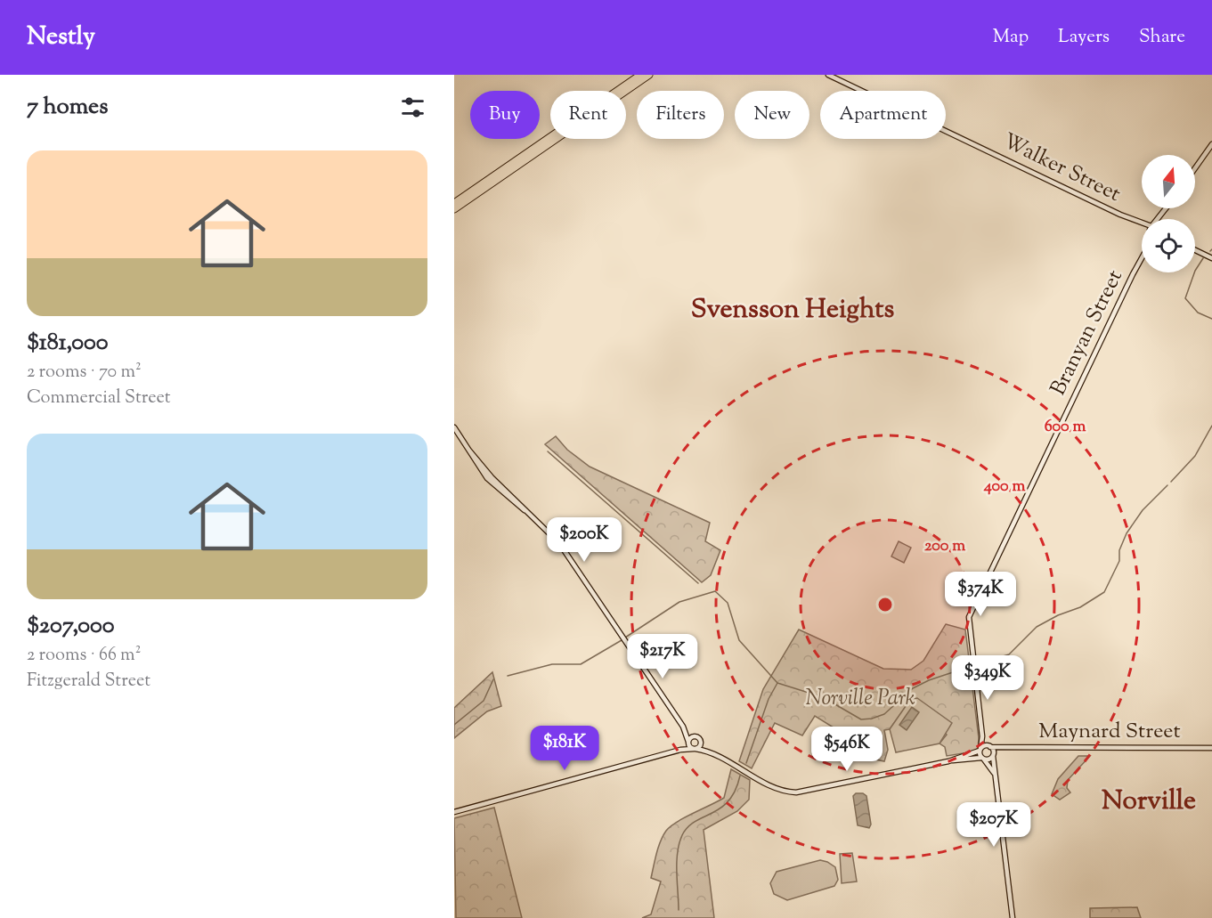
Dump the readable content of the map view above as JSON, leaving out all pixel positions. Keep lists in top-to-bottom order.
{
  "streets": {
    "street": ["Walker Street", "Branyan Street", "Maynard Street"]
  },
  "crossings": [
    ["Branyan Street", "Maynard Street"]
  ],
  "districts": ["Svensson Heights", "Norville"],
  "parks": ["Norville Park"],
  "north": "top",
  "page": {
    "header": "Nestly",
    "nav": ["Map", "Layers", "Share"],
    "heading": "7 homes",
    "chip": [
      "Buy",
      "Rent",
      "Filters",
      "New",
      "Apartment"
    ],
    "list": [
      {
        "name": "$181,000",
        "note": "2 rooms · 70 m² · Commercial Street"
      },
      {
        "name": "$207,000",
        "note": "2 rooms · 66 m² · Fitzgerald Street"
      }
    ],
    "price": [
      "$200K",
      "$374K",
      "$217K",
      "$349K",
      "$181K",
      "$546K",
      "$207K"
    ]
  },
  "rings": ["600 m", "400 m", "200 m"]
}
